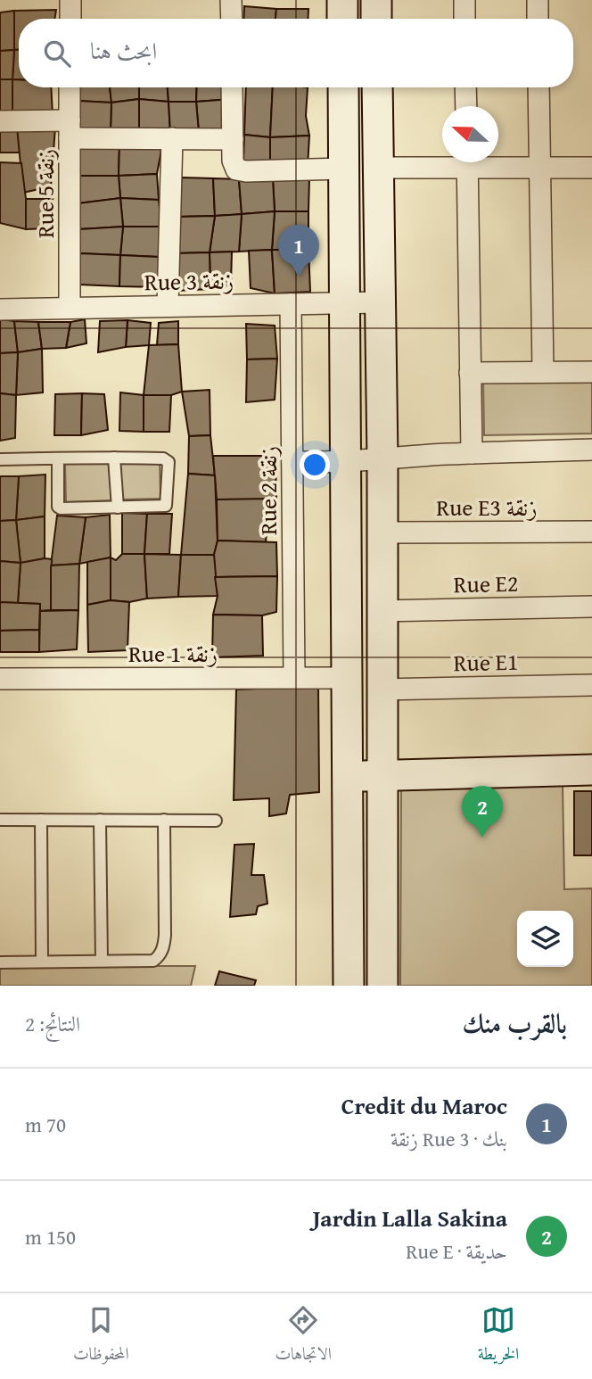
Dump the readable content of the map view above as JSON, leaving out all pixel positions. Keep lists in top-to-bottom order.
{
  "streets": {
    "street": [
      "Rue 5 زنقة",
      "Rue 3 زنقة",
      "Rue 2 زنقة",
      "Rue E3 زنقة",
      "Rue E2",
      "Rue 1 زنقة",
      "Rue E1"
    ]
  },
  "crossings": [
    ["Rue 5 زنقة", "Rue 3 زنقة"],
    ["Rue 3 زنقة", "Rue 2 زنقة"],
    ["Rue 2 زنقة", "Rue 1 زنقة"]
  ],
  "north": "left",
  "page": {
    "search": "ابحث هنا",
    "pins": ["1", "2"],
    "heading": ["بالقرب منك", "النتائج: 2"],
    "list": [
      {
        "mark": "1",
        "name": "Credit du Maroc",
        "note": "بنك · Rue 3 زنقة",
        "value": "70 m"
      },
      {
        "mark": "2",
        "name": "Jardin Lalla Sakina",
        "note": "حديقة · Rue E",
        "value": "150 m"
      }
    ],
    "nav": ["الخريطة", "الاتجاهات", "المحفوظات"]
  }
}
